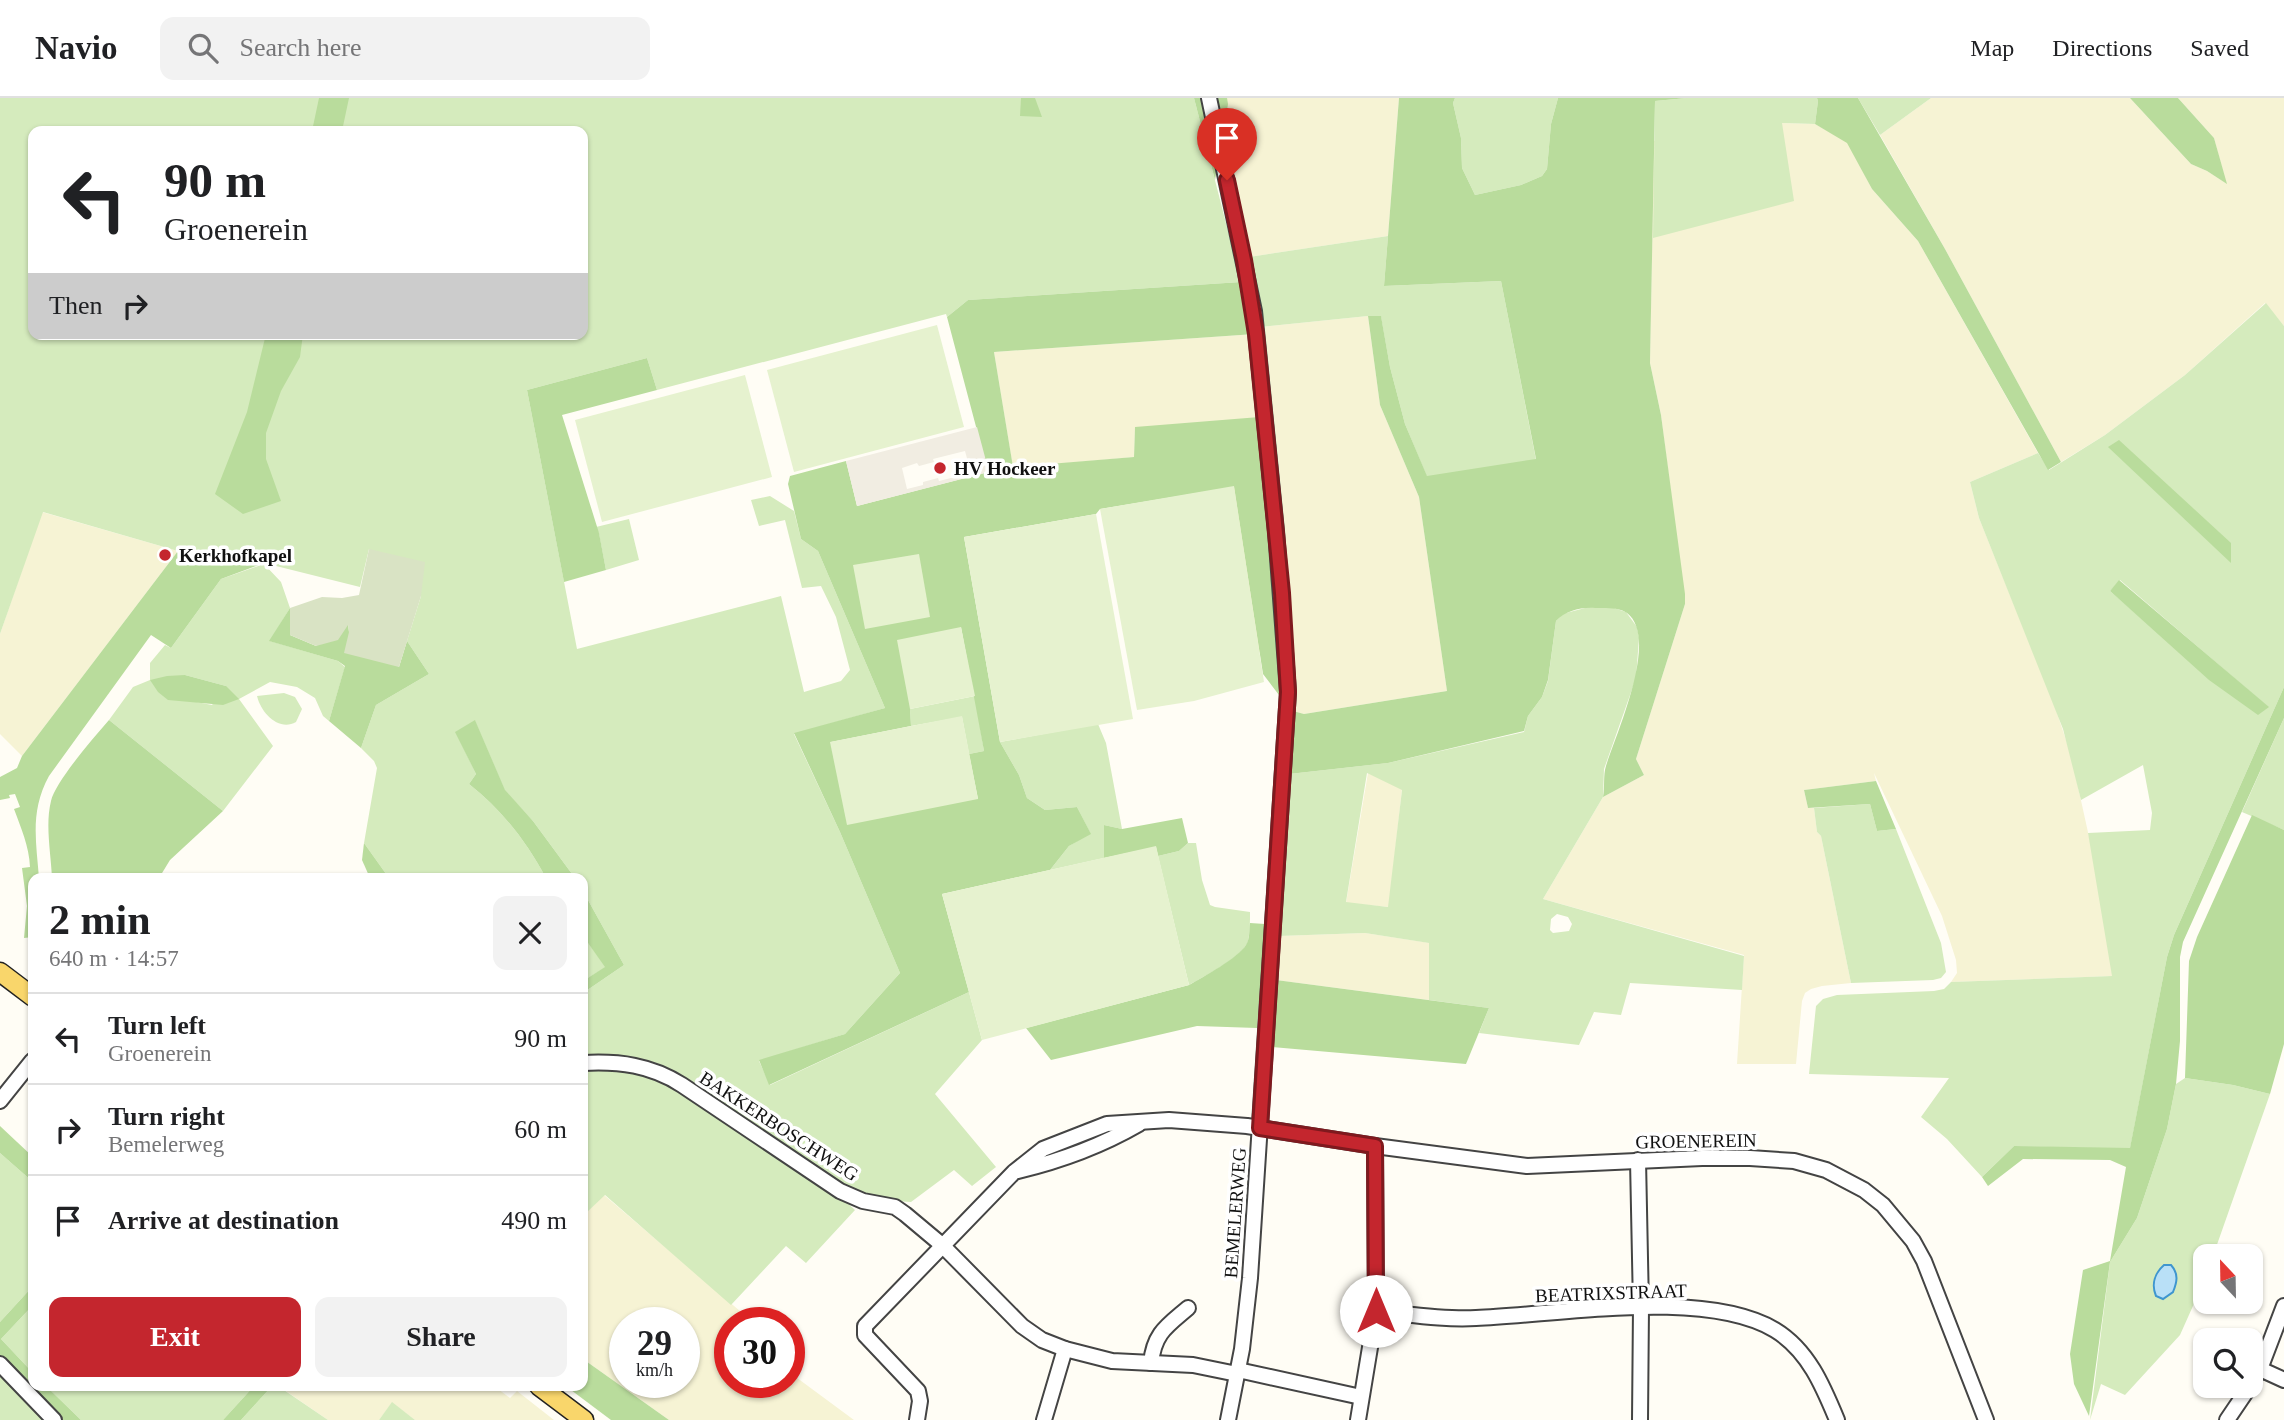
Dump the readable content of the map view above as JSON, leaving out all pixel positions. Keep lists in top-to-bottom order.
{
  "streets": {
    "street": [
      "BAKKERBOSCHWEG",
      "GROENEREIN",
      "BEMELERWEG",
      "BEATRIXSTRAAT"
    ]
  },
  "crossings": [
    ["BAKKERBOSCHWEG", "GROENEREIN"],
    ["BAKKERBOSCHWEG", "BEMELERWEG"],
    ["GROENEREIN", "BEMELERWEG"]
  ],
  "places": ["HV Hockeer", "Kerkhofkapel"],
  "north": "top",
  "page": {
    "header": "Navio",
    "search": "Search here",
    "nav": ["Map", "Directions", "Saved"],
    "turn": ["90 m", "Groenerein"],
    "then": "Then",
    "heading": ["2 min", "640 m · 14:57"],
    "list": [
      {
        "name": "Turn left",
        "note": "Groenerein",
        "value": "90 m"
      },
      {
        "name": "Turn right",
        "note": "Bemelerweg",
        "value": "60 m"
      },
      {
        "name": "Arrive at destination",
        "value": "490 m"
      }
    ],
    "buttons": ["Exit", "Share"],
    "speed": "29 km/h",
    "limit": "30"
  }
}
